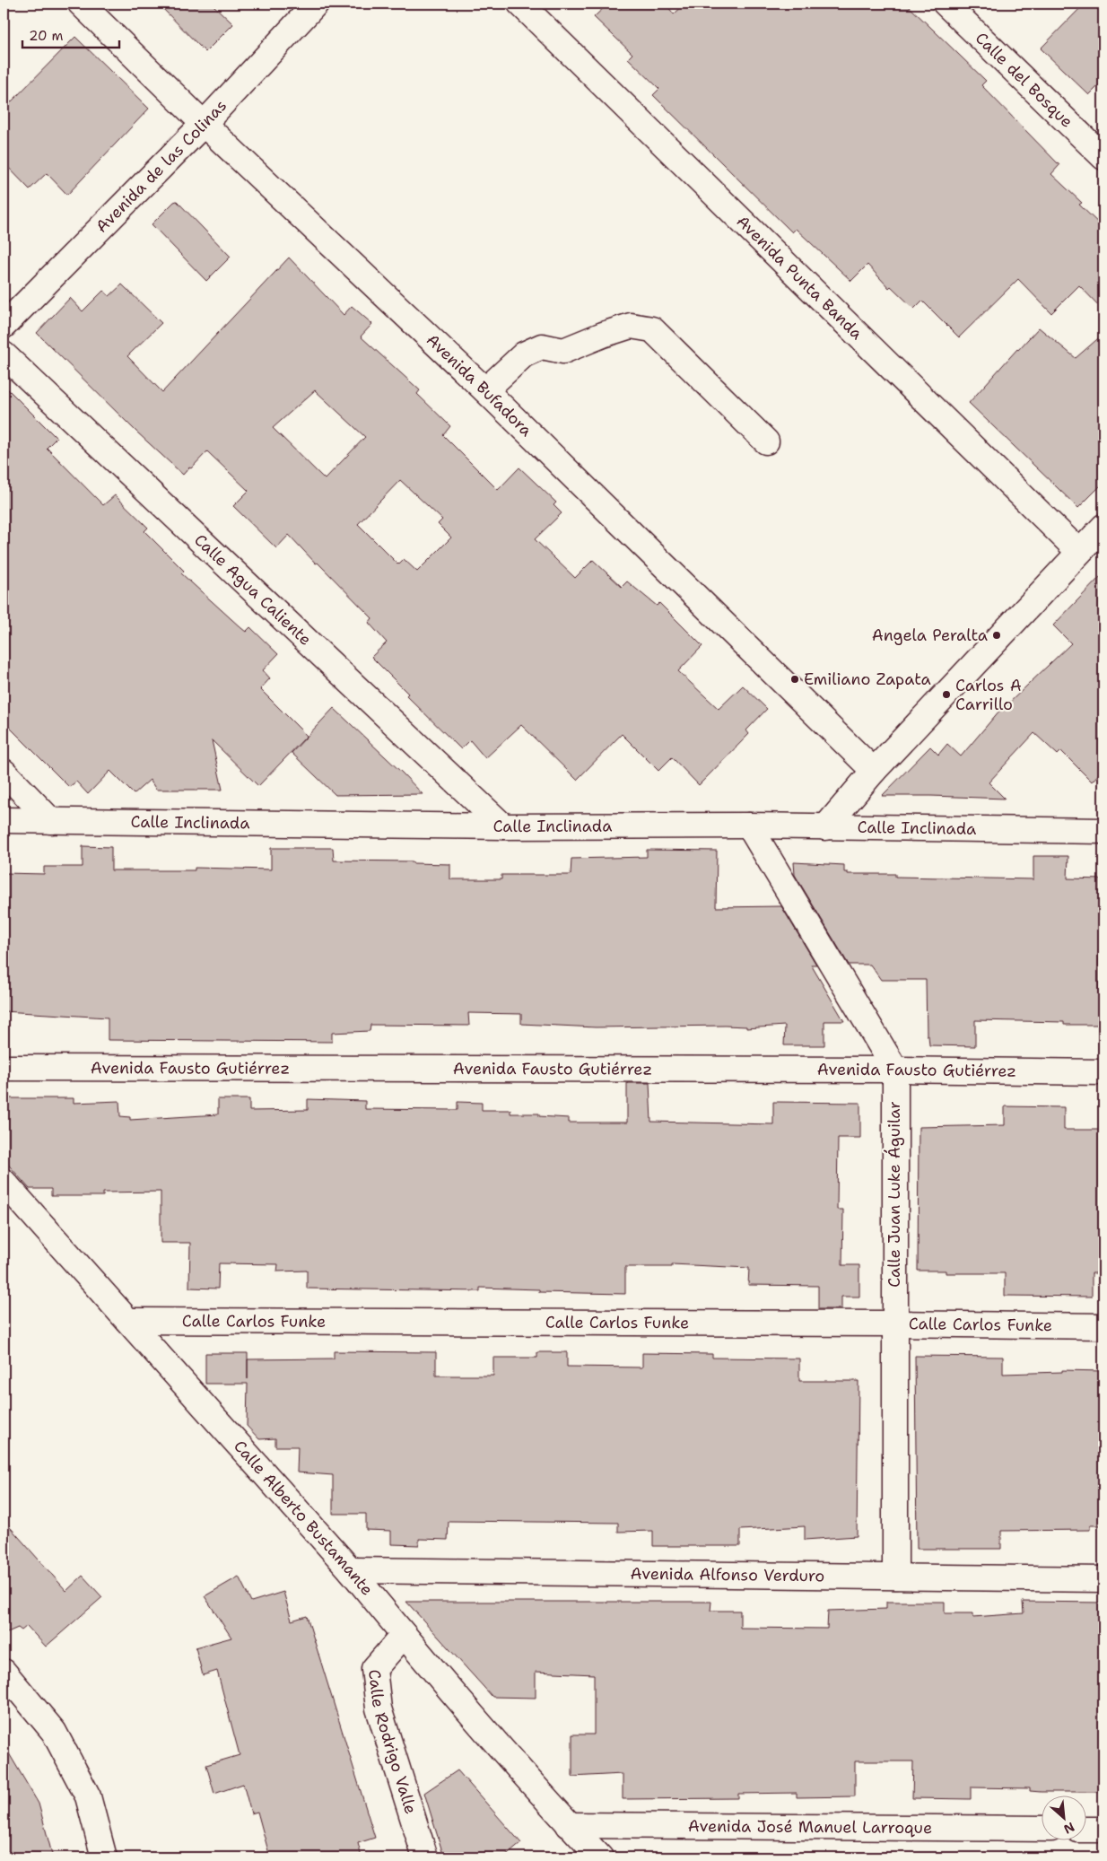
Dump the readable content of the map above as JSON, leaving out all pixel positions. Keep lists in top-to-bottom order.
{
  "streets": {
    "street": [
      "Calle del Bosque",
      "Avenida de las Colinas",
      "Avenida Punta Banda",
      "Avenida Bufadora",
      "Calle Agua Caliente",
      "Calle Inclinada",
      "Avenida Fausto Gutiérrez",
      "Calle Juan Luke Águilar",
      "Calle Carlos Funke",
      "Calle Alberto Bustamante",
      "Avenida Alfonso Verduro",
      "Calle Rodrigo Valle",
      "Avenida José Manuel Larroque"
    ]
  },
  "crossings": [
    ["Avenida de las Colinas", "Avenida Bufadora"],
    ["Calle Agua Caliente", "Calle Inclinada"],
    ["Avenida Fausto Gutiérrez", "Calle Juan Luke Águilar"],
    ["Calle Juan Luke Águilar", "Calle Carlos Funke"],
    ["Calle Juan Luke Águilar", "Avenida Alfonso Verduro"],
    ["Calle Carlos Funke", "Calle Alberto Bustamante"],
    ["Calle Alberto Bustamante", "Avenida Alfonso Verduro"],
    ["Calle Alberto Bustamante", "Calle Rodrigo Valle"],
    ["Calle Alberto Bustamante", "Avenida José Manuel Larroque"]
  ],
  "places": ["Angela Peralta", "Emiliano Zapata", "Carlos A Carrillo"],
  "scale_bar": "20 m",
  "north": "bottom right"
}
